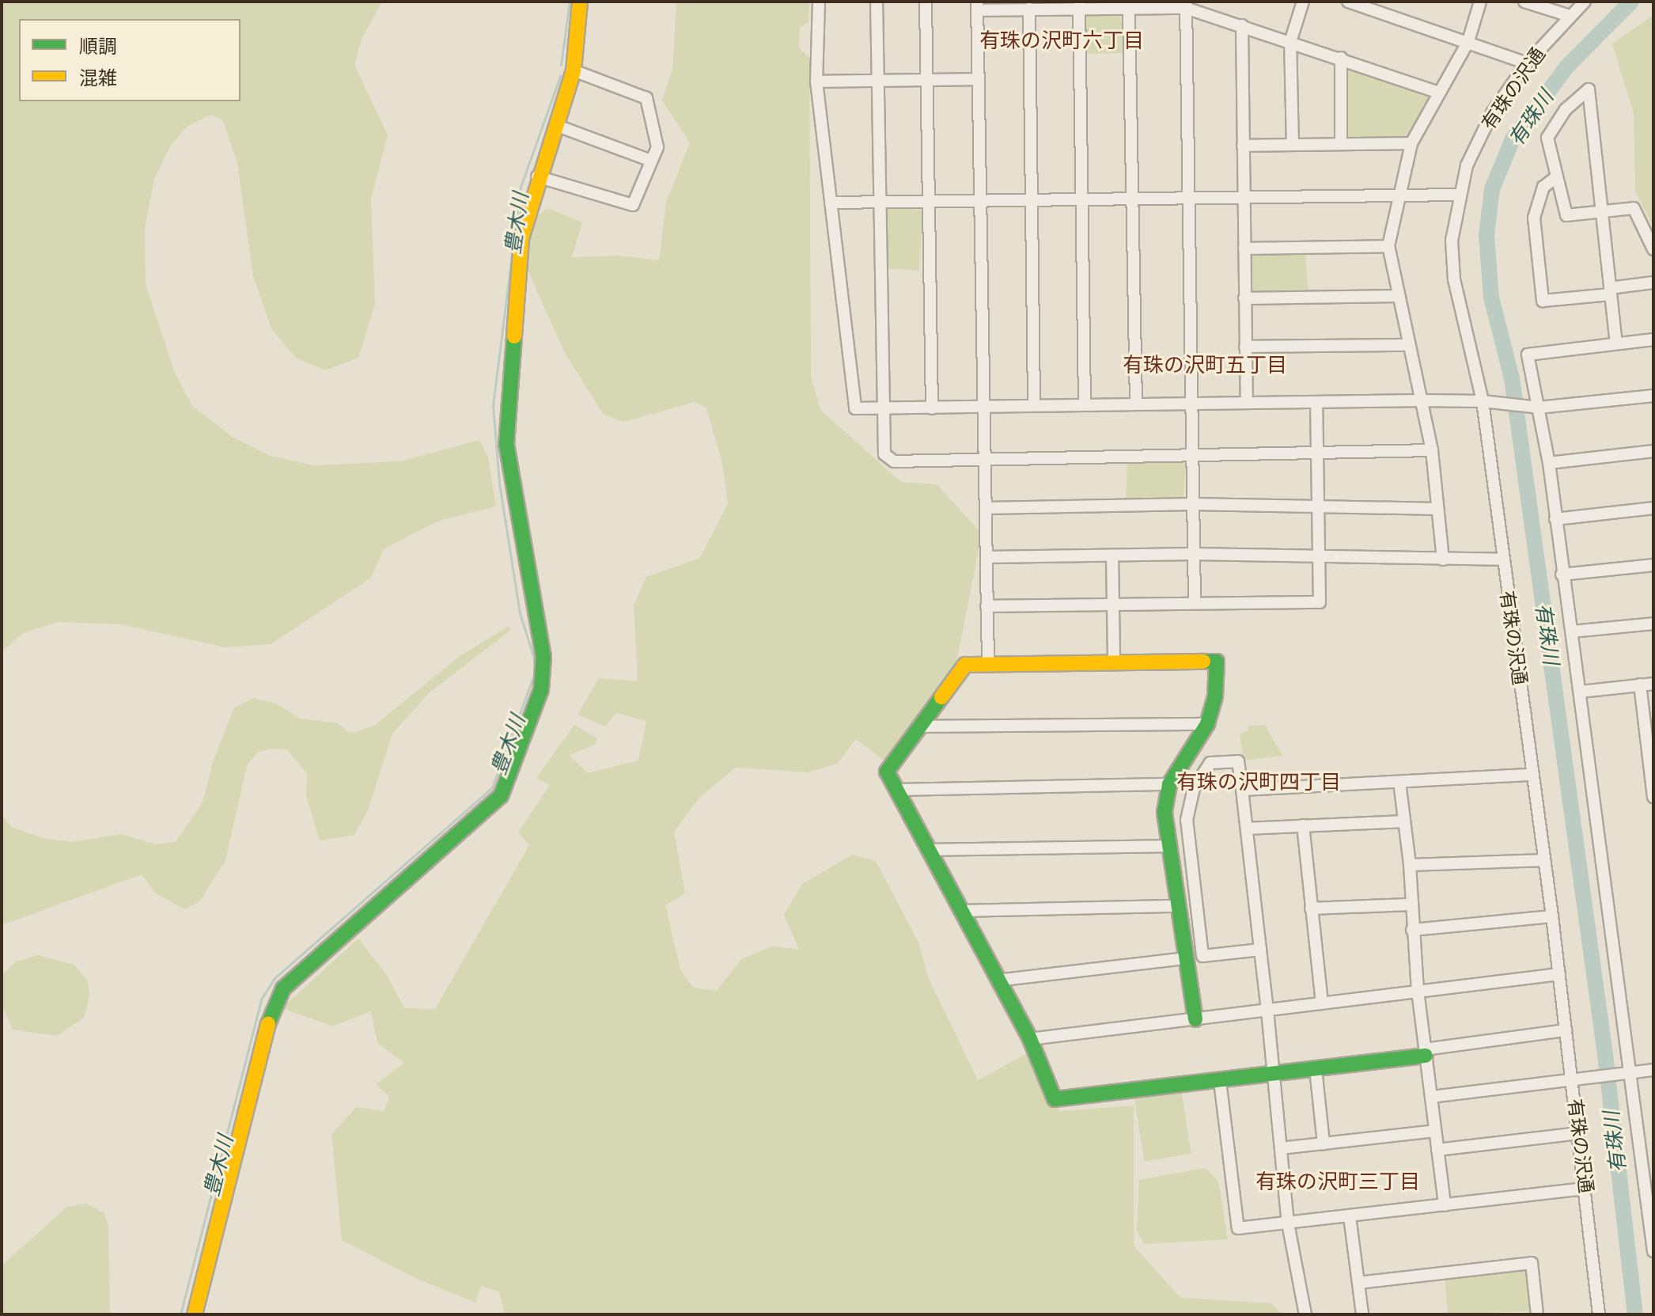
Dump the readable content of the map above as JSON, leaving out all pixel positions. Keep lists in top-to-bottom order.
{
  "streets": {
    "street": ["有珠の沢通"]
  },
  "districts": [
    "有珠の沢町六丁目",
    "有珠の沢町五丁目",
    "有珠の沢町四丁目",
    "有珠の沢町三丁目"
  ],
  "water": ["有珠川", "豊木川"],
  "legend": ["順調", "混雑"]
}
